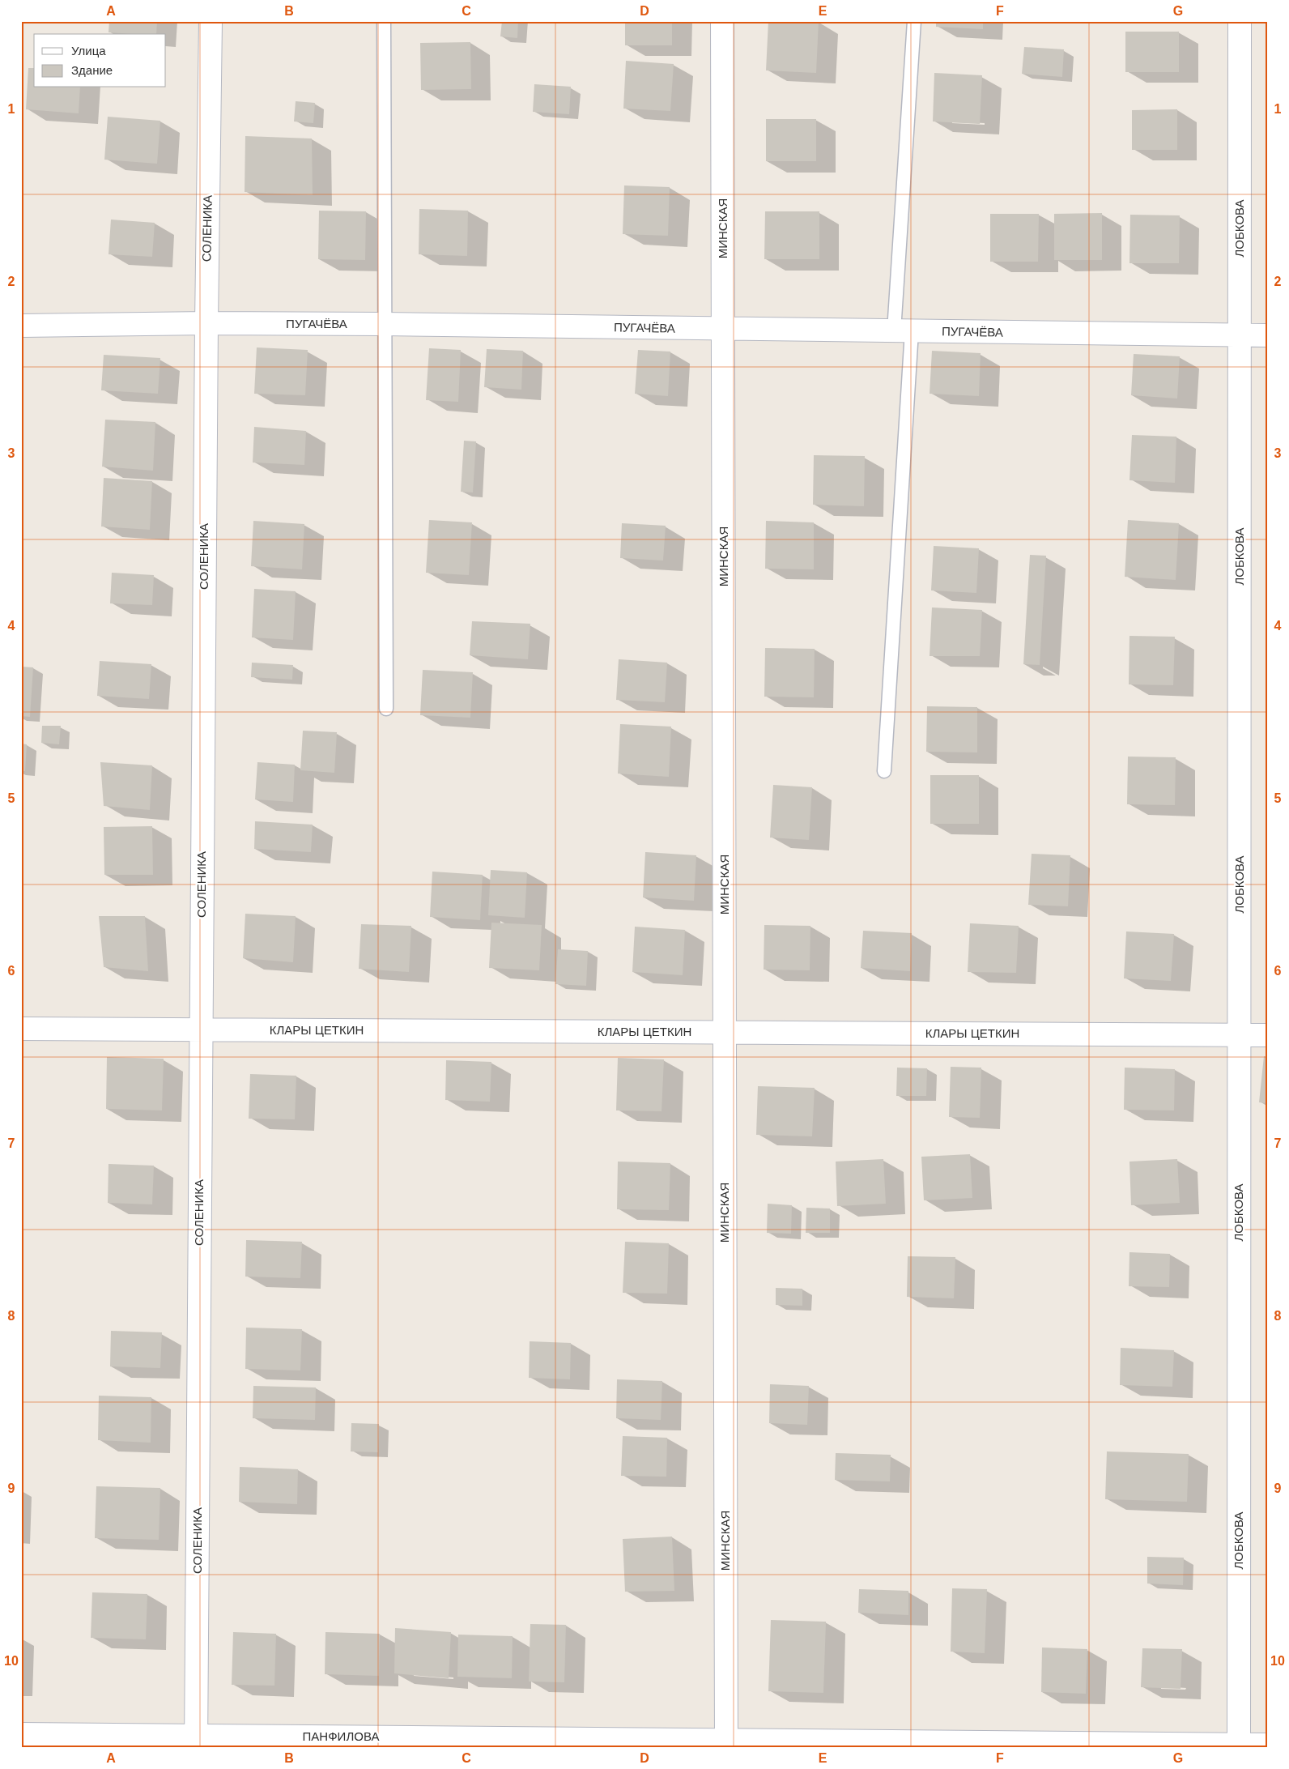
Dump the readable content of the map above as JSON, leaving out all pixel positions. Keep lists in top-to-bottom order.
{
  "streets": {
    "street": [
      "СОЛЕНИКА",
      "МИНСКАЯ",
      "ЛОБКОВА",
      "ПУГАЧЁВА",
      "КЛАРЫ ЦЕТКИН",
      "ПАНФИЛОВА"
    ]
  },
  "crossings": [
    ["СОЛЕНИКА", "ПУГАЧЁВА"],
    ["СОЛЕНИКА", "КЛАРЫ ЦЕТКИН"],
    ["СОЛЕНИКА", "ПАНФИЛОВА"],
    ["МИНСКАЯ", "ПУГАЧЁВА"],
    ["МИНСКАЯ", "КЛАРЫ ЦЕТКИН"],
    ["МИНСКАЯ", "ПАНФИЛОВА"],
    ["ЛОБКОВА", "ПУГАЧЁВА"],
    ["ЛОБКОВА", "КЛАРЫ ЦЕТКИН"],
    ["ЛОБКОВА", "ПАНФИЛОВА"]
  ],
  "legend": ["Улица", "Здание"],
  "grid": {
    "columns": [
      "A",
      "B",
      "C",
      "D",
      "E",
      "F",
      "G"
    ],
    "rows": [
      "1",
      "2",
      "3",
      "4",
      "5",
      "6",
      "7",
      "8",
      "9",
      "10"
    ]
  }
}
